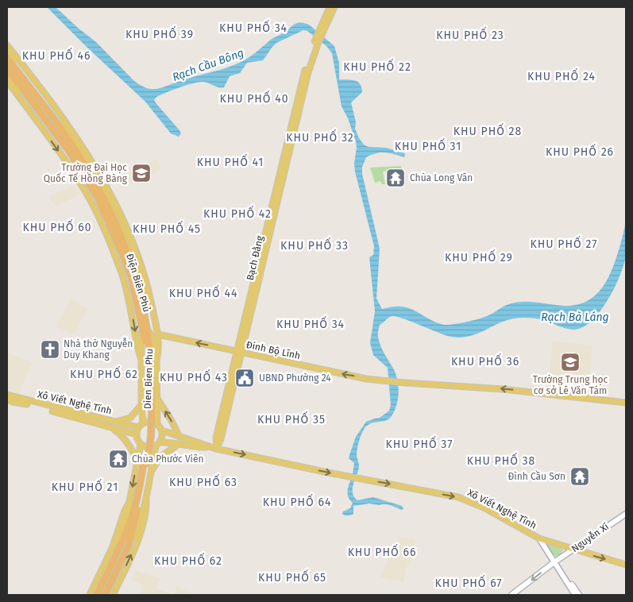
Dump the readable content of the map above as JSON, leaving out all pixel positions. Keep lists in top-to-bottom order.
{
  "streets": {
    "highway": ["Điện Biên Phủ"],
    "main road": [
      "Bạch Đằng",
      "Đinh Bộ Lĩnh",
      "Dien Bien Phu",
      "Xô Viết Nghệ Tĩnh",
      "Nguyễn Xí"
    ]
  },
  "crossings": [
    ["Bạch Đằng", "Đinh Bộ Lĩnh"],
    ["Bạch Đằng", "Xô Viết Nghệ Tĩnh"],
    ["Điện Biên Phủ", "Đinh Bộ Lĩnh"],
    ["Điện Biên Phủ", "Dien Bien Phu"],
    ["Đinh Bộ Lĩnh", "Dien Bien Phu"],
    ["Dien Bien Phu", "Xô Viết Nghệ Tĩnh"],
    ["Xô Viết Nghệ Tĩnh", "Nguyễn Xí"]
  ],
  "one_way": ["Đinh Bộ Lĩnh", "Xô Viết Nghệ Tĩnh", "Nguyễn Xí"],
  "districts": [
    "KHU PHỐ 34",
    "KHU PHỐ 39",
    "KHU PHỐ 23",
    "KHU PHỐ 46",
    "KHU PHỐ 22",
    "KHU PHỐ 24",
    "KHU PHỐ 40",
    "KHU PHỐ 28",
    "KHU PHỐ 32",
    "KHU PHỐ 31",
    "KHU PHỐ 26",
    "KHU PHỐ 41",
    "KHU PHỐ 42",
    "KHU PHỐ 60",
    "KHU PHỐ 45",
    "KHU PHỐ 27",
    "KHU PHỐ 33",
    "KHU PHỐ 29",
    "KHU PHỐ 44",
    "KHU PHỐ 34",
    "KHU PHỐ 36",
    "KHU PHỐ 62",
    "KHU PHỐ 43",
    "KHU PHỐ 35",
    "KHU PHỐ 37",
    "KHU PHỐ 38",
    "KHU PHỐ 63",
    "KHU PHỐ 21",
    "KHU PHỐ 64",
    "KHU PHỐ 66",
    "KHU PHỐ 62",
    "KHU PHỐ 65",
    "KHU PHỐ 67"
  ],
  "water": ["Rạch Cầu Bông", "Rạch Bà Láng"],
  "places": {
    "school or university": ["Trường Đại Học Quốc Tế Hồng Bàng", "Trường Trung học cơ sở Lê Văn Tám"],
    "temple": ["Chùa Long Vân", "Chùa Phước Viên", "Đình Cầu Sơn"],
    "church": ["Nhà thờ Nguyễn Duy Khang"],
    "public building": ["UBND Phường 24"]
  }
}
